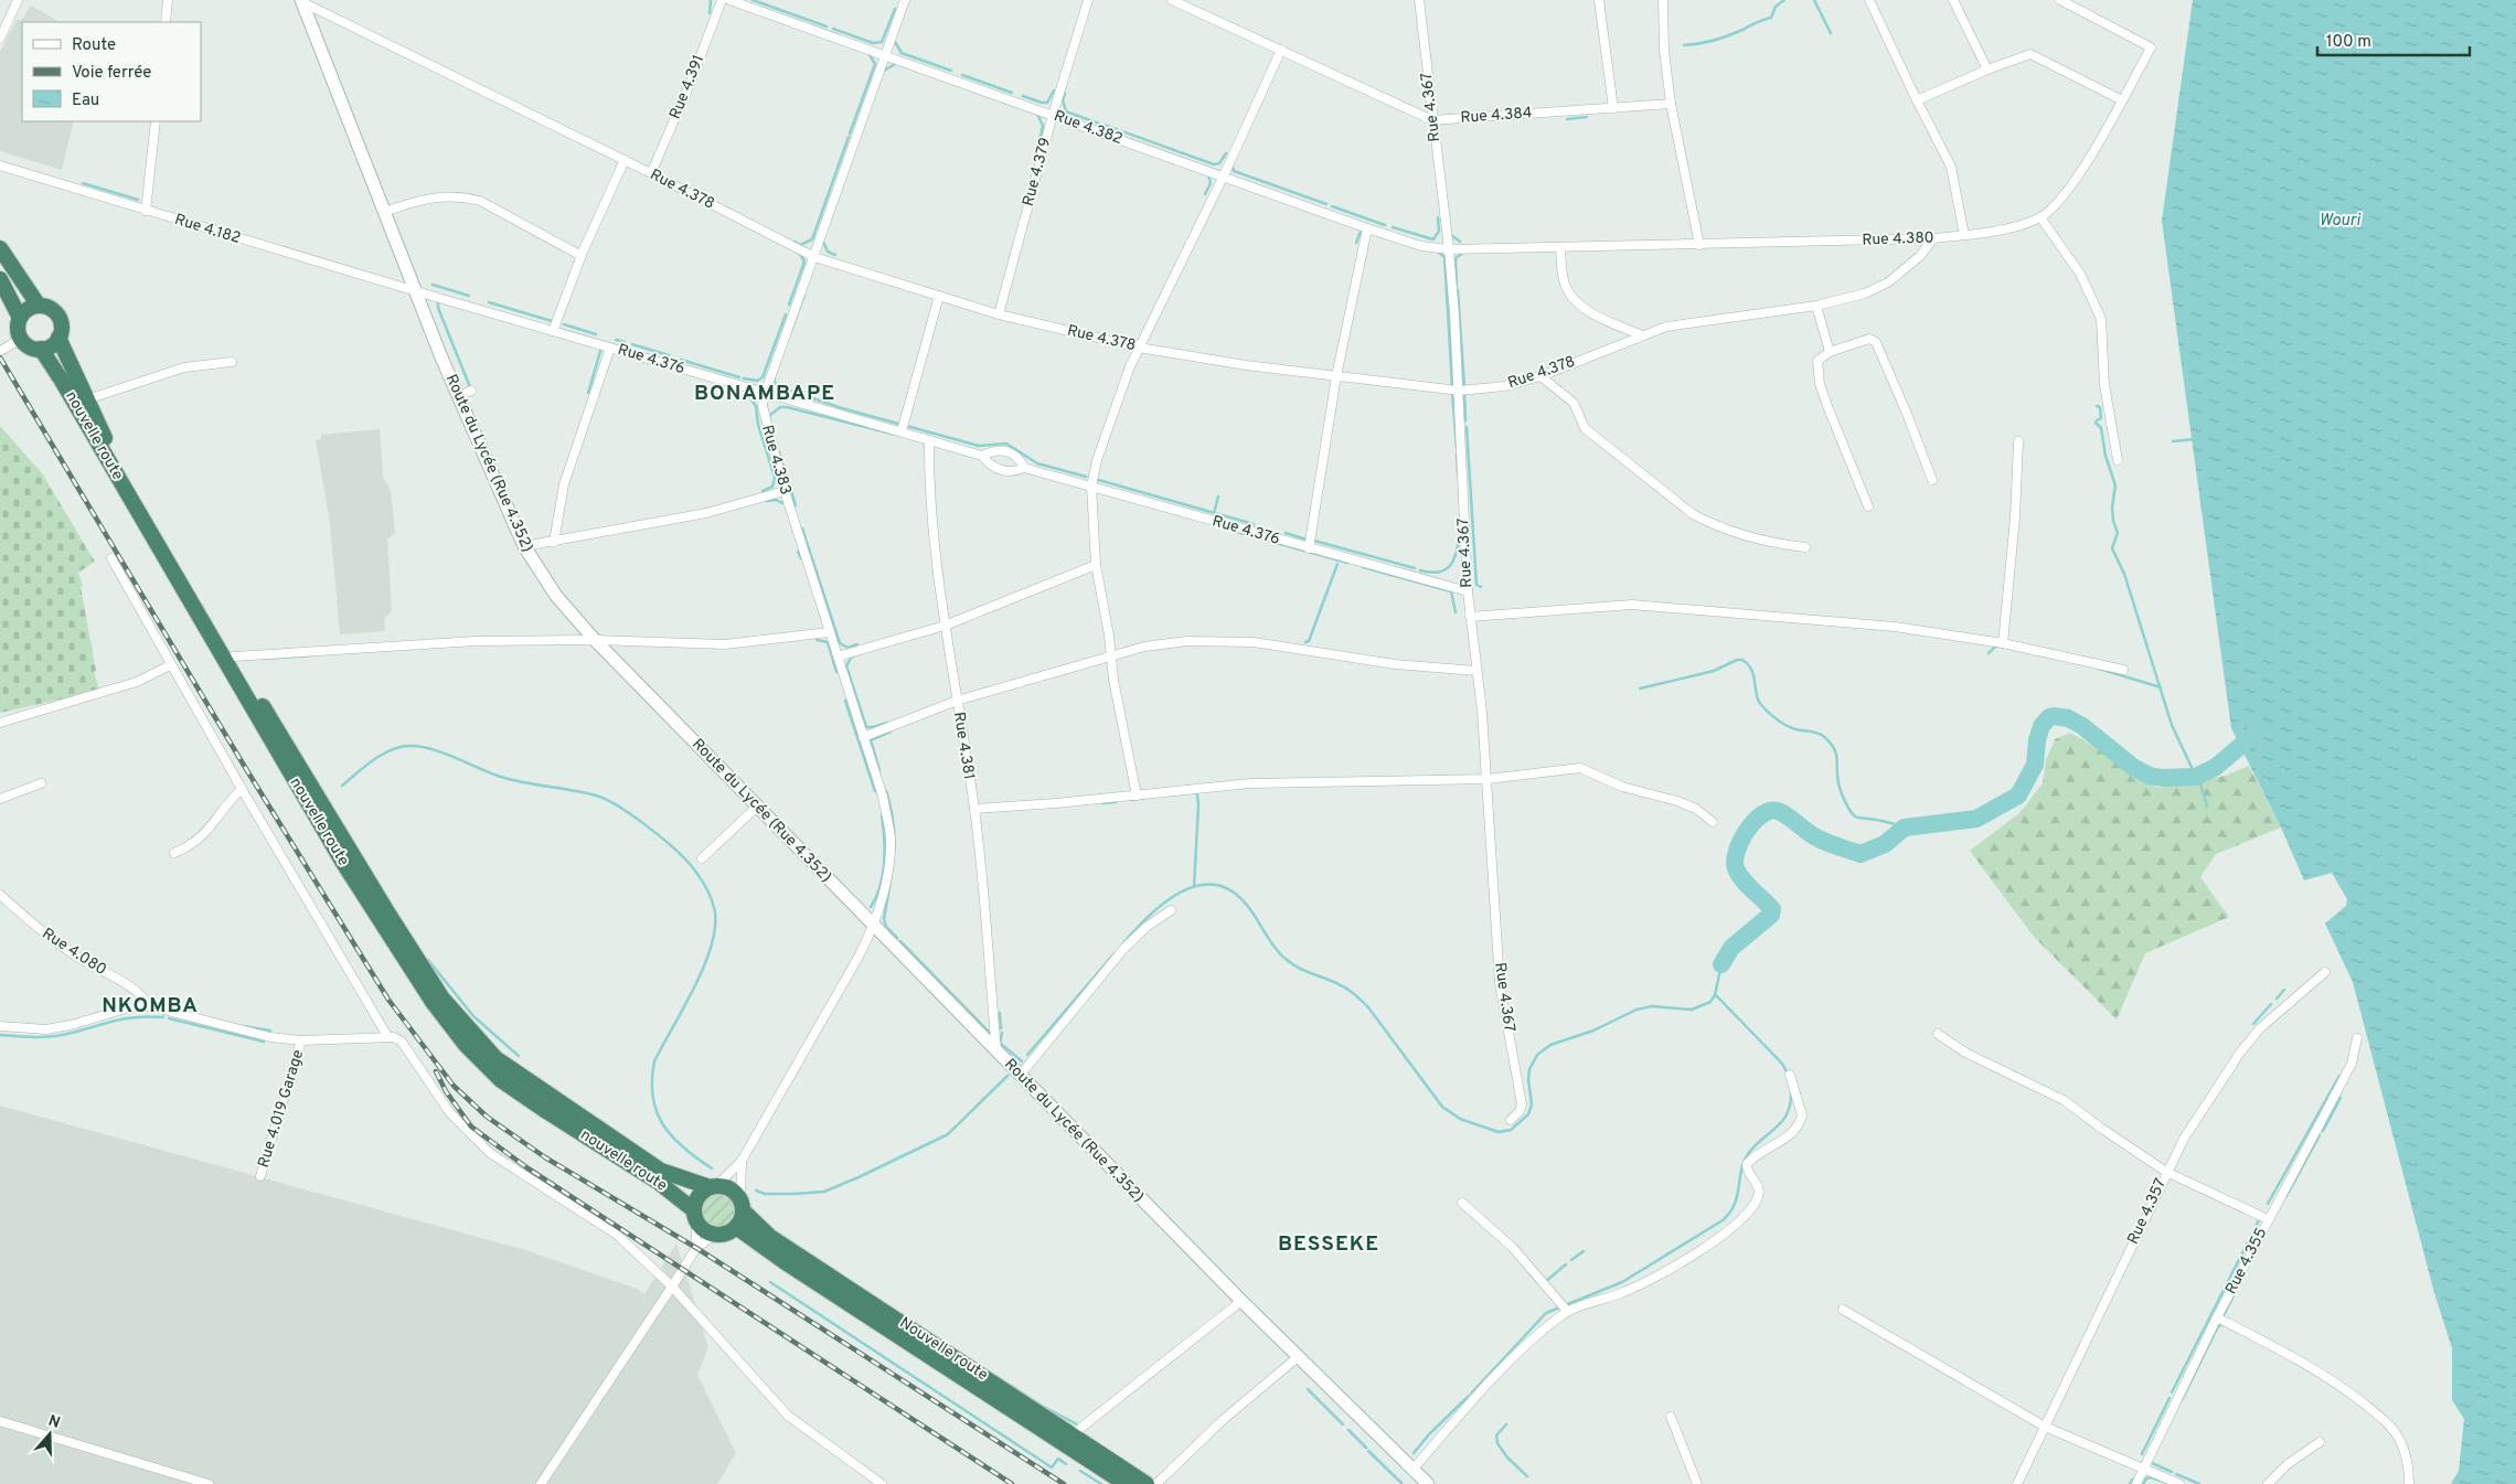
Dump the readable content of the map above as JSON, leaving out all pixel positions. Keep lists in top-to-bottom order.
{
  "streets": {
    "highway": ["nouvelle route", "Nouvelle route"],
    "main road": ["Route du Lycée (Rue 4.352)"],
    "street": [
      "Rue 4.391",
      "Rue 4.367",
      "Rue 4.384",
      "Rue 4.382",
      "Rue 4.379",
      "Rue 4.378",
      "Rue 4.182",
      "Rue 4.380",
      "Rue 4.376",
      "Rue 4.383",
      "Rue 4.381",
      "Rue 4.080",
      "Rue 4.019 Garage",
      "Rue 4.357",
      "Rue 4.355"
    ]
  },
  "crossings": [
    ["Rue 4.391", "Rue 4.378"],
    ["Rue 4.367", "Rue 4.384"],
    ["Rue 4.367", "Rue 4.382"],
    ["Rue 4.367", "Rue 4.378"],
    ["Rue 4.367", "Rue 4.380"],
    ["Rue 4.367", "Rue 4.376"],
    ["Rue 4.382", "Rue 4.379"],
    ["Rue 4.382", "Rue 4.380"],
    ["Rue 4.382", "Rue 4.383"],
    ["Rue 4.379", "Rue 4.378"],
    ["Rue 4.378", "Rue 4.380"],
    ["Rue 4.378", "Rue 4.383"],
    ["Rue 4.378", "Route du Lycée (Rue 4.352)"],
    ["Rue 4.182", "Rue 4.376"],
    ["Rue 4.182", "Route du Lycée (Rue 4.352)"],
    ["Rue 4.376", "Rue 4.383"],
    ["Rue 4.376", "Route du Lycée (Rue 4.352)"],
    ["Rue 4.376", "Rue 4.381"],
    ["nouvelle route", "Nouvelle route"],
    ["Rue 4.383", "Route du Lycée (Rue 4.352)"],
    ["Route du Lycée (Rue 4.352)", "Rue 4.381"]
  ],
  "districts": ["BONAMBAPE", "NKOMBA", "BESSEKE"],
  "water": ["Wouri"],
  "legend": ["Route", "Voie ferrée", "Eau"],
  "scale_bar": "100 m",
  "north": "top"
}
